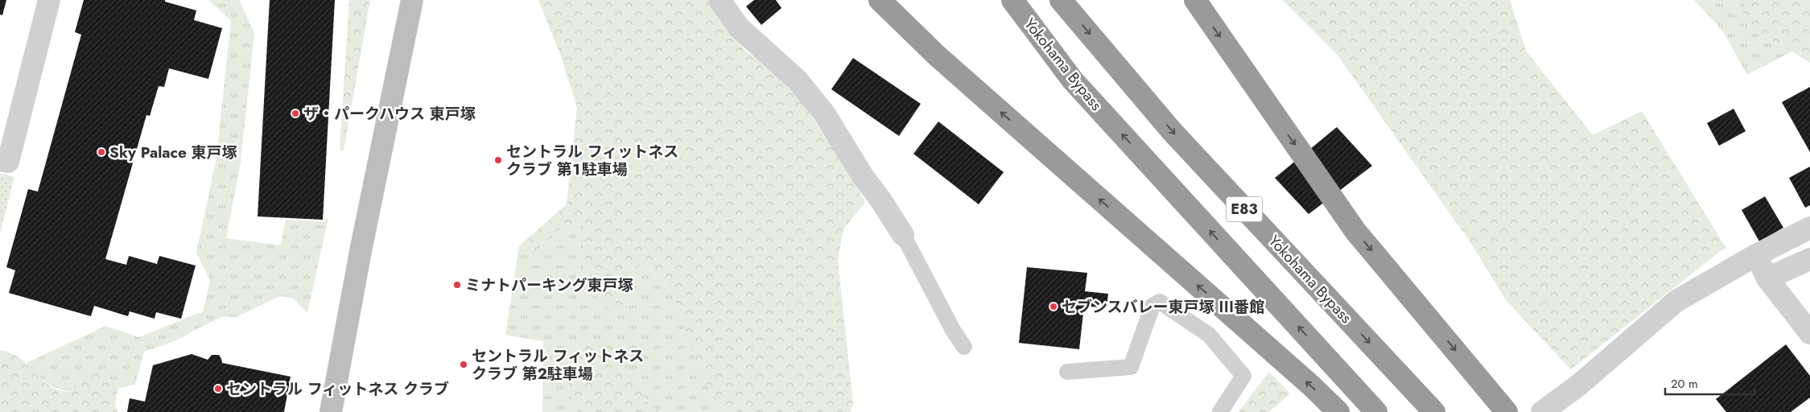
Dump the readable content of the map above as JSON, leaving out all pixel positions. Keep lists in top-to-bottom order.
{
  "streets": {
    "highway": ["Yokohama Bypass", "E83"]
  },
  "places": [
    "ザ・パークハウス 東戸塚",
    "Sky Palace 東戸塚",
    "セントラル フィットネス クラブ 第１駐車場",
    "ミナトパーキング東戸塚",
    "セブンスバレー東戸塚 Ⅲ番館",
    "セントラル フィットネス クラブ 第２駐車場",
    "セントラル フィットネス クラブ"
  ],
  "scale_bar": "20 m"
}
